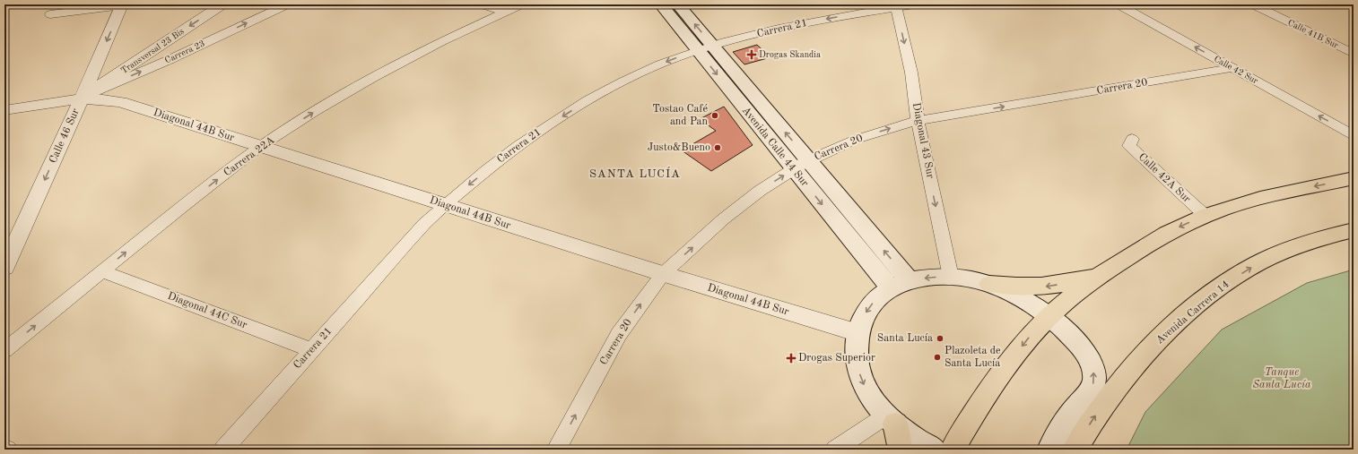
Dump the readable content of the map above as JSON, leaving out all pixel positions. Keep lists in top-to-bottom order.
{
  "streets": {
    "main road": ["Avenida Calle 44 Sur", "Avenida Carrera 14"],
    "street": [
      "Carrera 21",
      "Calle 41B Sur",
      "Transversal 23 Bis",
      "Carrera 23",
      "Calle 42 Sur",
      "Carrera 20",
      "Diagonal 44B Sur",
      "Calle 46 Sur",
      "Diagonal 43 Sur",
      "Carrera 22A",
      "Calle 42A Sur",
      "Diagonal 44C Sur"
    ]
  },
  "crossings": [
    ["Carrera 21", "Diagonal 44B Sur"],
    ["Carrera 21", "Diagonal 43 Sur"],
    ["Carrera 21", "Avenida Calle 44 Sur"],
    ["Carrera 21", "Diagonal 44C Sur"],
    ["Transversal 23 Bis", "Carrera 23"],
    ["Transversal 23 Bis", "Diagonal 44B Sur"],
    ["Transversal 23 Bis", "Calle 46 Sur"],
    ["Carrera 23", "Diagonal 44B Sur"],
    ["Carrera 23", "Calle 46 Sur"],
    ["Calle 42 Sur", "Carrera 20"],
    ["Carrera 20", "Diagonal 44B Sur"],
    ["Carrera 20", "Diagonal 43 Sur"],
    ["Carrera 20", "Avenida Calle 44 Sur"],
    ["Diagonal 44B Sur", "Calle 46 Sur"],
    ["Diagonal 44B Sur", "Carrera 22A"],
    ["Carrera 22A", "Diagonal 44C Sur"]
  ],
  "one_way": [
    "Carrera 21",
    "Calle 42 Sur",
    "Carrera 20",
    "Calle 46 Sur",
    "Diagonal 43 Sur",
    "Carrera 22A"
  ],
  "districts": ["SANTA LUCÍA"],
  "parks": ["Tanque Santa Lucía"],
  "places": {
    "health": ["Drogas Skandia", "Drogas Superior"],
    "other": [
      "Tostao Café and Pan",
      "Justo&Bueno",
      "Santa Lucía",
      "Plazoleta de Santa Lucía"
    ]
  }
}
